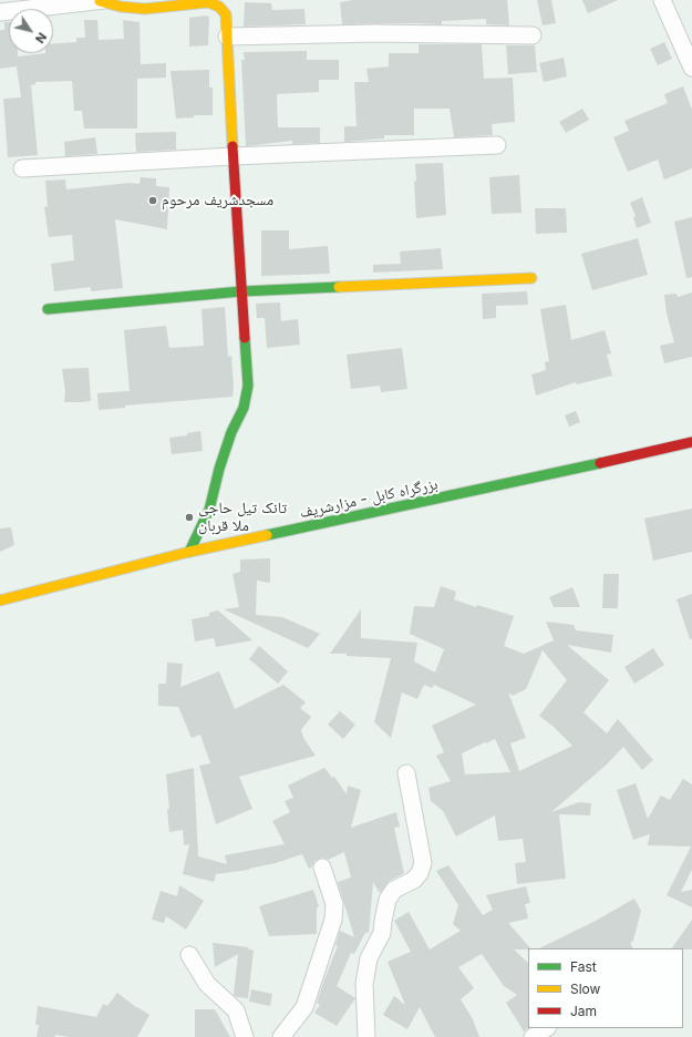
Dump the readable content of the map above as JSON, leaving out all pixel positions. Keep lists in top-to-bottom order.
{
  "streets": {
    "main road": ["بزرگراه کابل - مزارشریف"]
  },
  "places": ["مسجدشریف مرحوم", "تانک تیل حاجی ملا قربان"],
  "legend": ["Fast", "Slow", "Jam"],
  "north": "bottom right"
}
